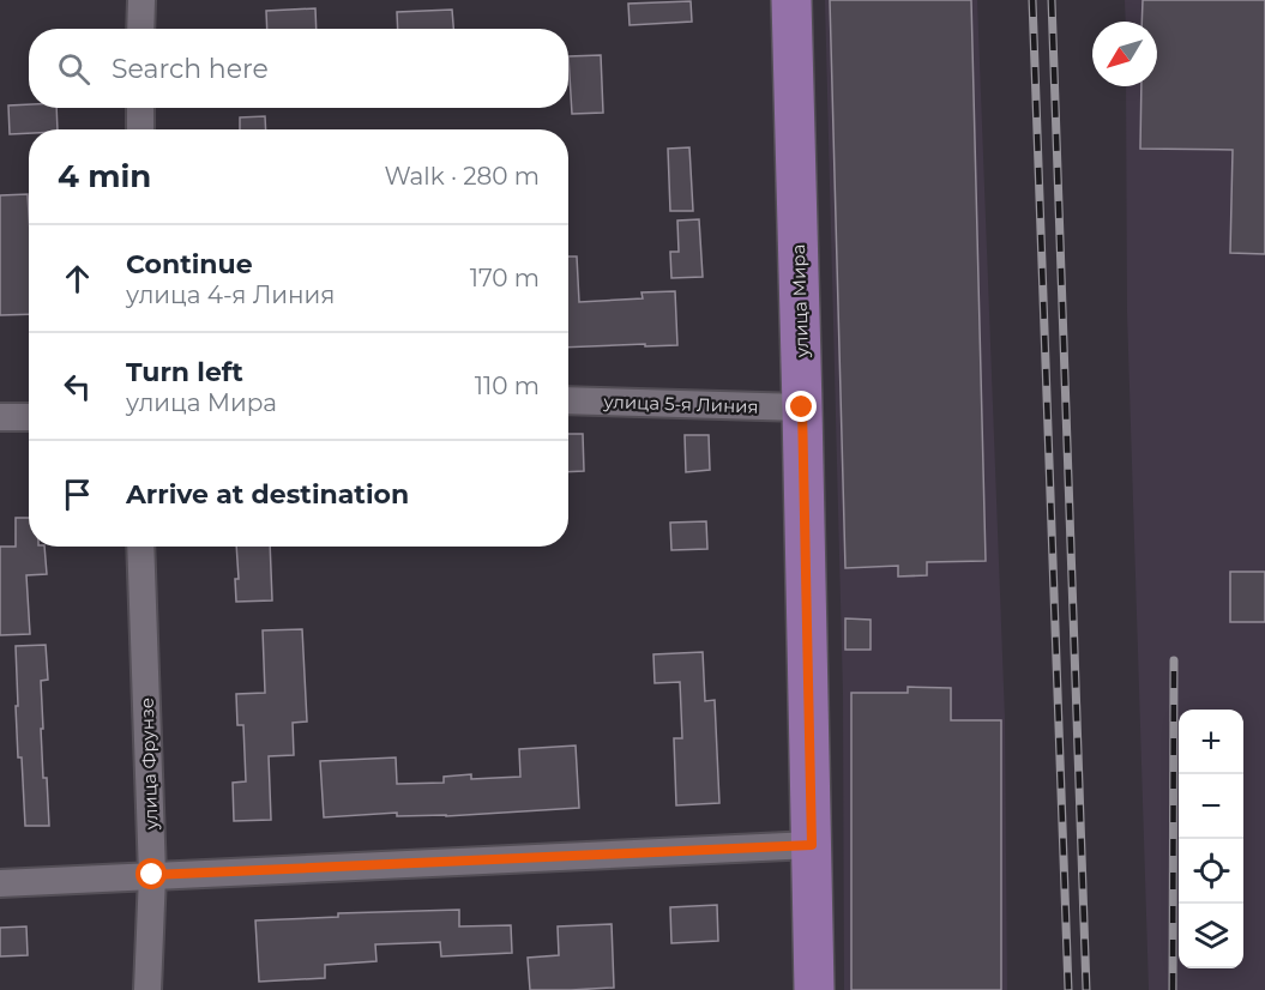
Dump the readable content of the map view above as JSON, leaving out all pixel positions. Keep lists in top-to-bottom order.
{
  "streets": {
    "main road": ["улица Мира"],
    "street": ["улица 5-я Линия", "улица Фрунзе"]
  },
  "crossings": [
    ["улица Мира", "улица 5-я Линия"]
  ],
  "north": "bottom left",
  "page": {
    "search": "Search here",
    "heading": ["4 min", "Walk · 280 m"],
    "list": [
      ["Continue", "улица 4-я Линия", "170 m"],
      ["Turn left", "улица Мира", "110 m"],
      "Arrive at destination"
    ],
    "map_buttons": ["+", "−"]
  }
}
